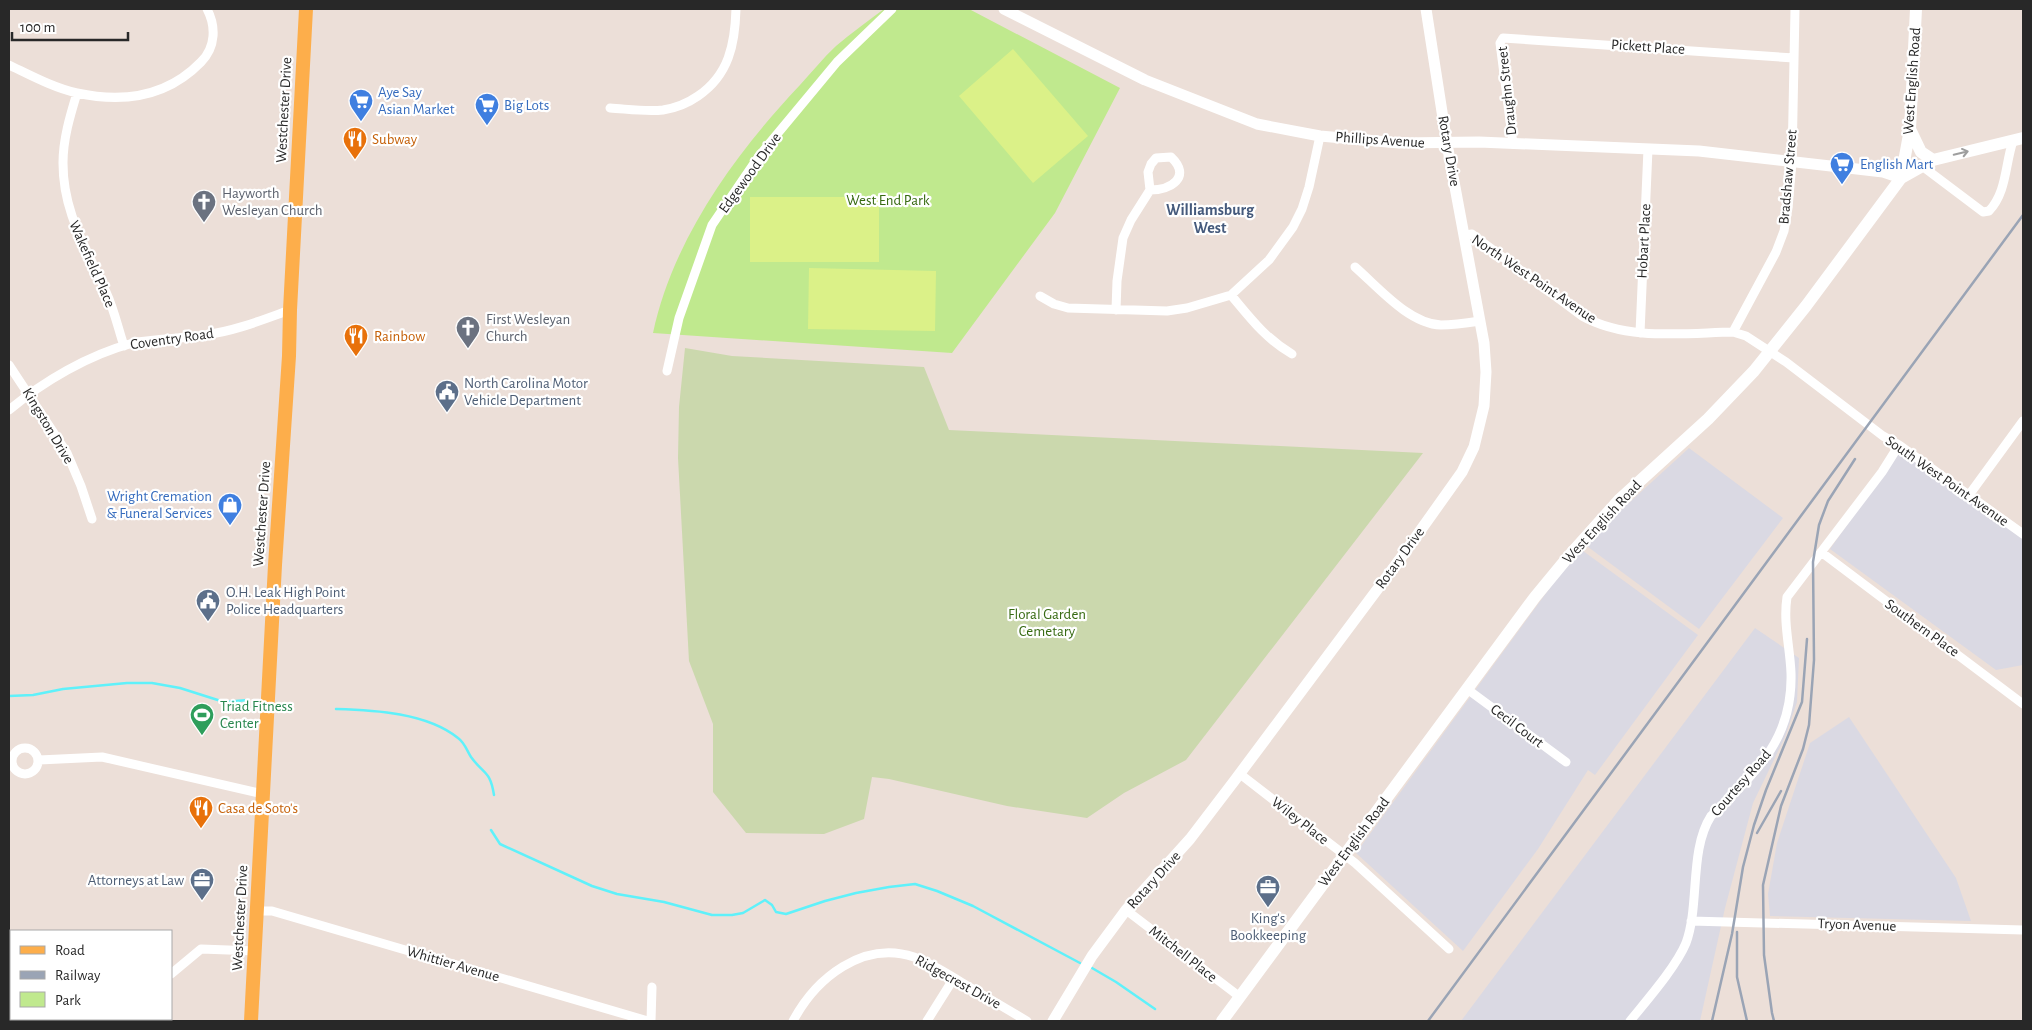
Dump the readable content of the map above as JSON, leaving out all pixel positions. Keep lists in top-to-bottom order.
{
  "streets": {
    "main road": ["West English Road", "Westchester Drive"],
    "street": [
      "Pickett Place",
      "Draughn Street",
      "Phillips Avenue",
      "Rotary Drive",
      "Edgewood Drive",
      "Bradshaw Street",
      "Hobart Place",
      "Wakefield Place",
      "North West Point Avenue",
      "Coventry Road",
      "Kingston Drive",
      "South West Point Avenue",
      "Southern Place",
      "Cecil Court",
      "Courtesy Road",
      "Wiley Place",
      "Tryon Avenue",
      "Mitchell Place",
      "Whittier Avenue",
      "Ridgecrest Drive"
    ]
  },
  "crossings": [
    ["Pickett Place", "Draughn Street"],
    ["Pickett Place", "Bradshaw Street"],
    ["West English Road", "Phillips Avenue"],
    ["West English Road", "North West Point Avenue"],
    ["West English Road", "Cecil Court"],
    ["West English Road", "Wiley Place"],
    ["West English Road", "Mitchell Place"],
    ["Draughn Street", "Phillips Avenue"],
    ["Westchester Drive", "Coventry Road"],
    ["Westchester Drive", "Whittier Avenue"],
    ["Phillips Avenue", "Rotary Drive"],
    ["Phillips Avenue", "Bradshaw Street"],
    ["Phillips Avenue", "Hobart Place"],
    ["Rotary Drive", "North West Point Avenue"],
    ["Rotary Drive", "Wiley Place"],
    ["Rotary Drive", "Mitchell Place"],
    ["Bradshaw Street", "North West Point Avenue"],
    ["Hobart Place", "North West Point Avenue"],
    ["Wakefield Place", "Coventry Road"],
    ["North West Point Avenue", "South West Point Avenue"],
    ["Coventry Road", "Kingston Drive"],
    ["South West Point Avenue", "Courtesy Road"],
    ["Southern Place", "Courtesy Road"],
    ["Courtesy Road", "Tryon Avenue"]
  ],
  "districts": ["Williamsburg West"],
  "parks": ["West End Park", "Floral Garden Cemetary"],
  "places": {
    "supermarket": ["Aye Say Asian Market", "Big Lots", "English Mart"],
    "restaurant": ["Subway", "Rainbow", "Casa de Soto's"],
    "church": ["Hayworth Wesleyan Church", "First Wesleyan Church"],
    "public building": ["North Carolina Motor Vehicle Department", "O.H. Leak High Point Police Headquarters"],
    "shop": ["Wright Cremation & Funeral Services"],
    "sports": ["Triad Fitness Center"],
    "office": ["Attorneys at Law", "King's Bookkeeping"]
  },
  "legend": ["Road", "Railway", "Park"],
  "scale_bar": "100 m"
}
